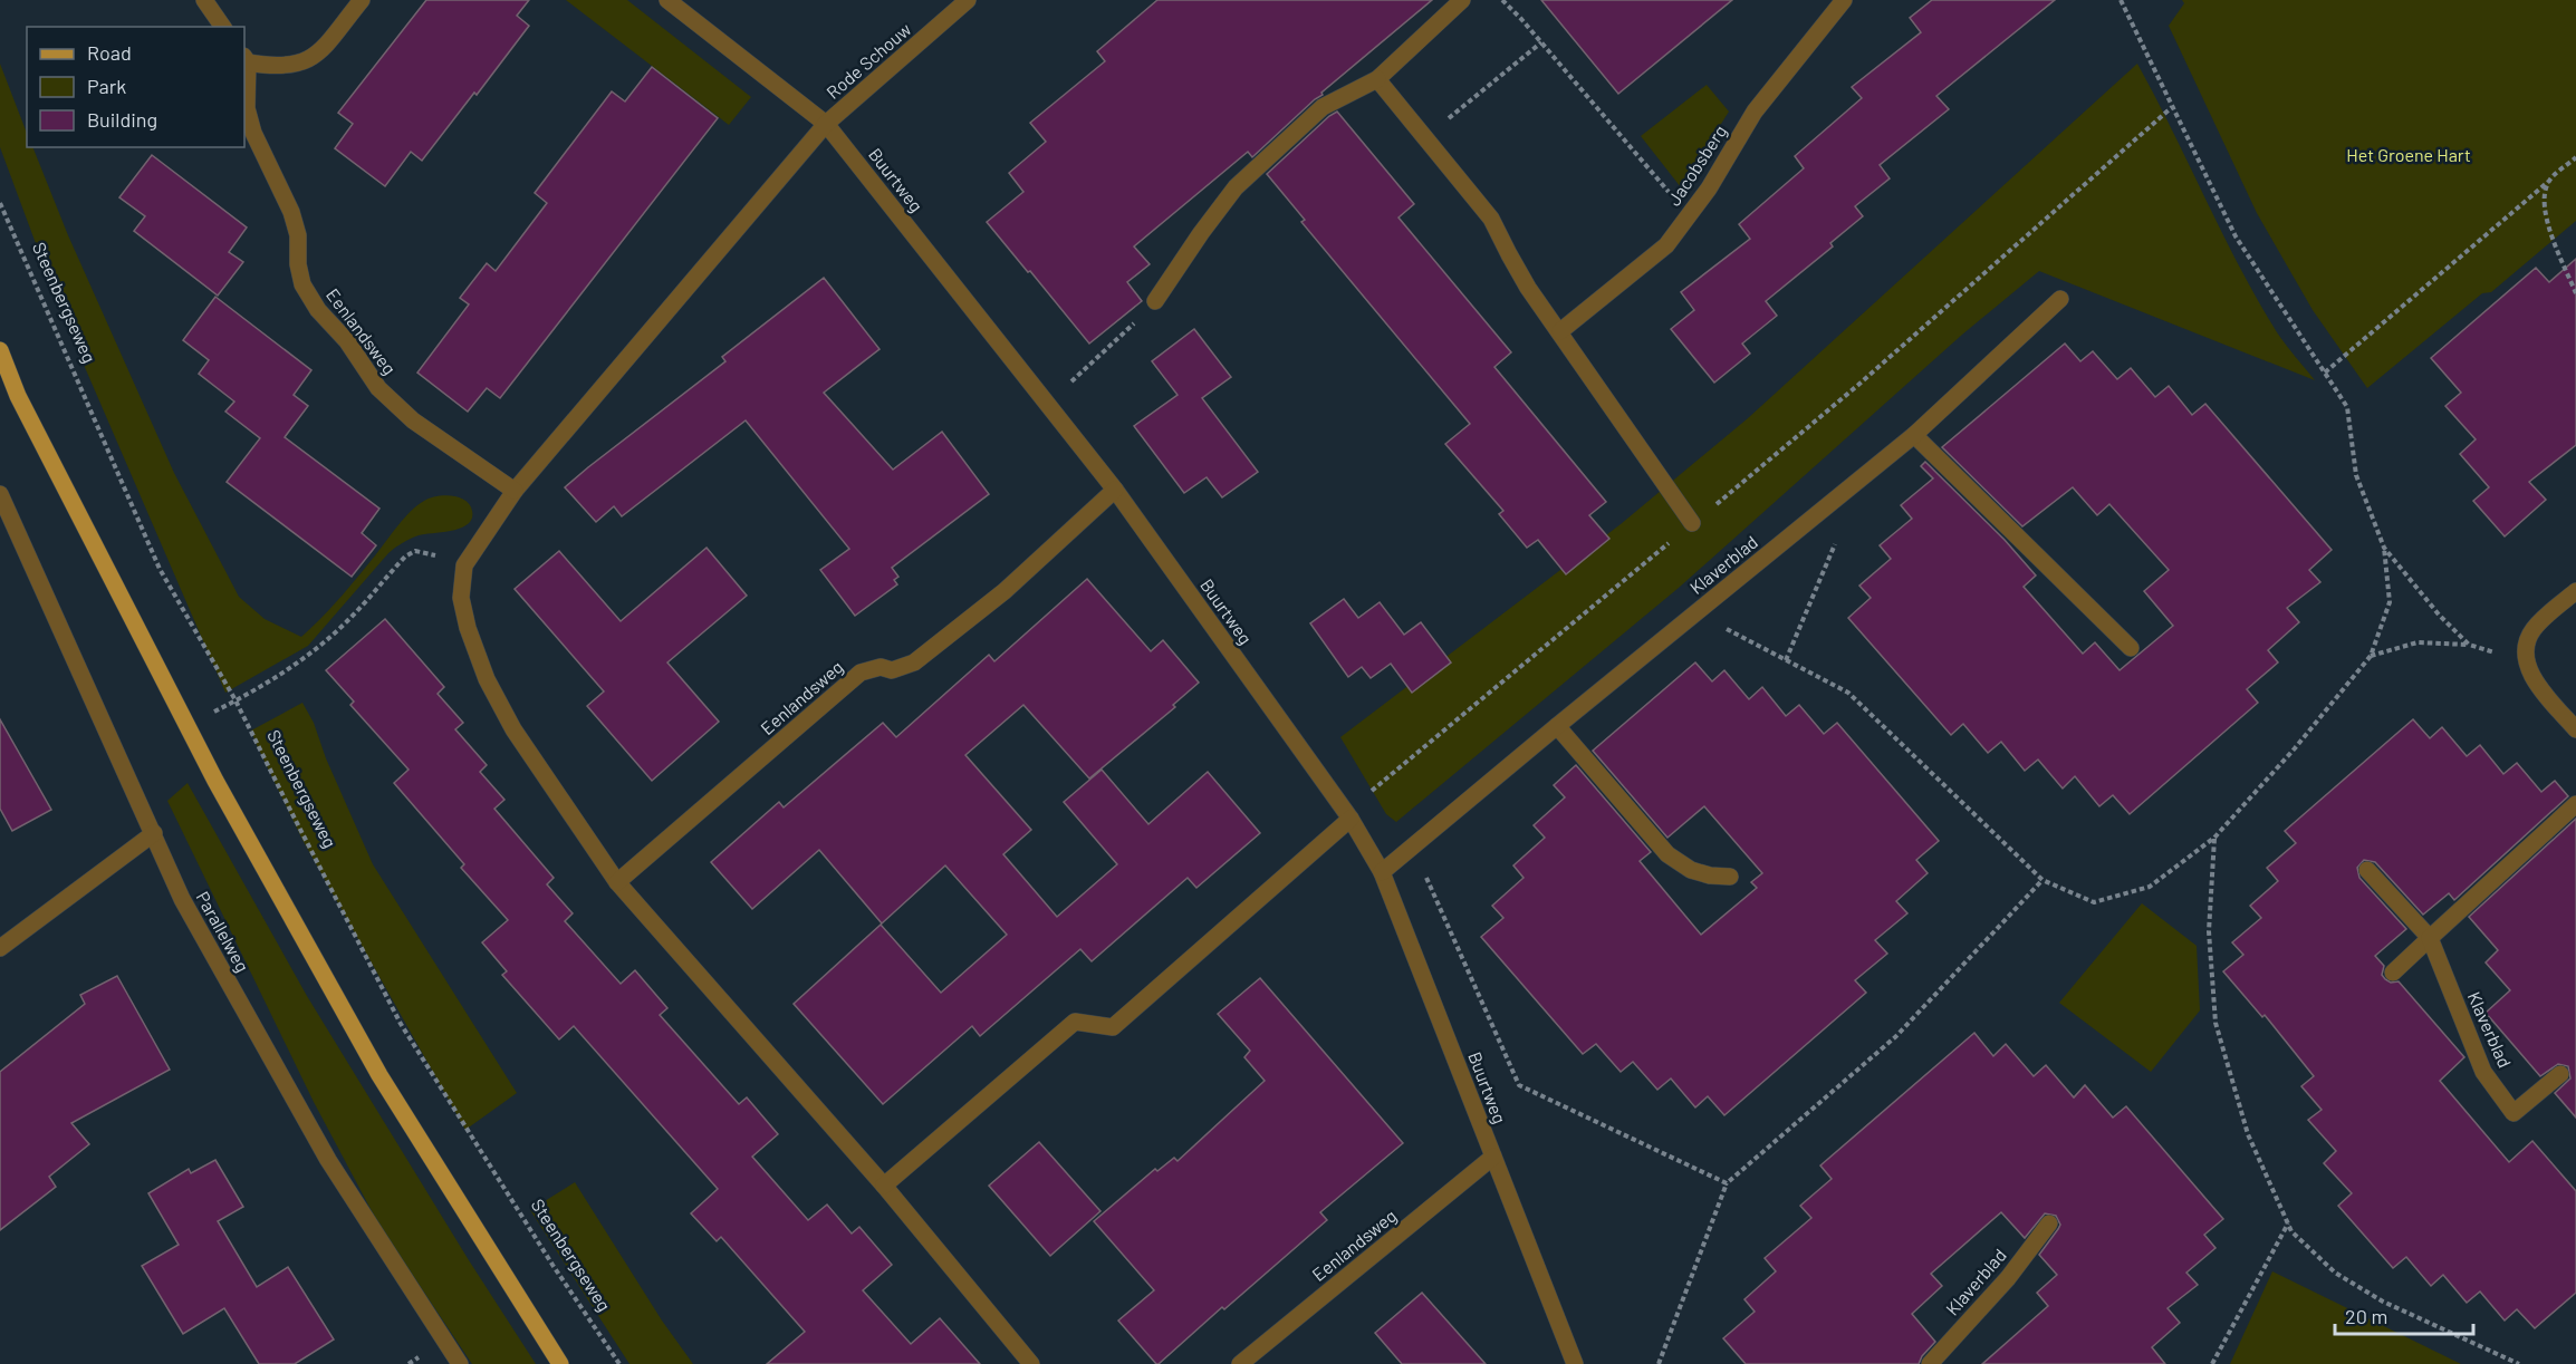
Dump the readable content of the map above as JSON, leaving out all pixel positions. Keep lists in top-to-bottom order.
{
  "streets": {
    "street": [
      "Rode Schouw",
      "Jacobsberg",
      "Buurtweg",
      "Eenlandsweg",
      "Klaverblad",
      "Parallelweg"
    ],
    "path": ["Steenbergseweg"]
  },
  "crossings": [
    ["Rode Schouw", "Buurtweg"],
    ["Buurtweg", "Eenlandsweg"],
    ["Buurtweg", "Klaverblad"]
  ],
  "parks": ["Het Groene Hart"],
  "legend": ["Road", "Park", "Building"],
  "scale_bar": "20 m"
}
